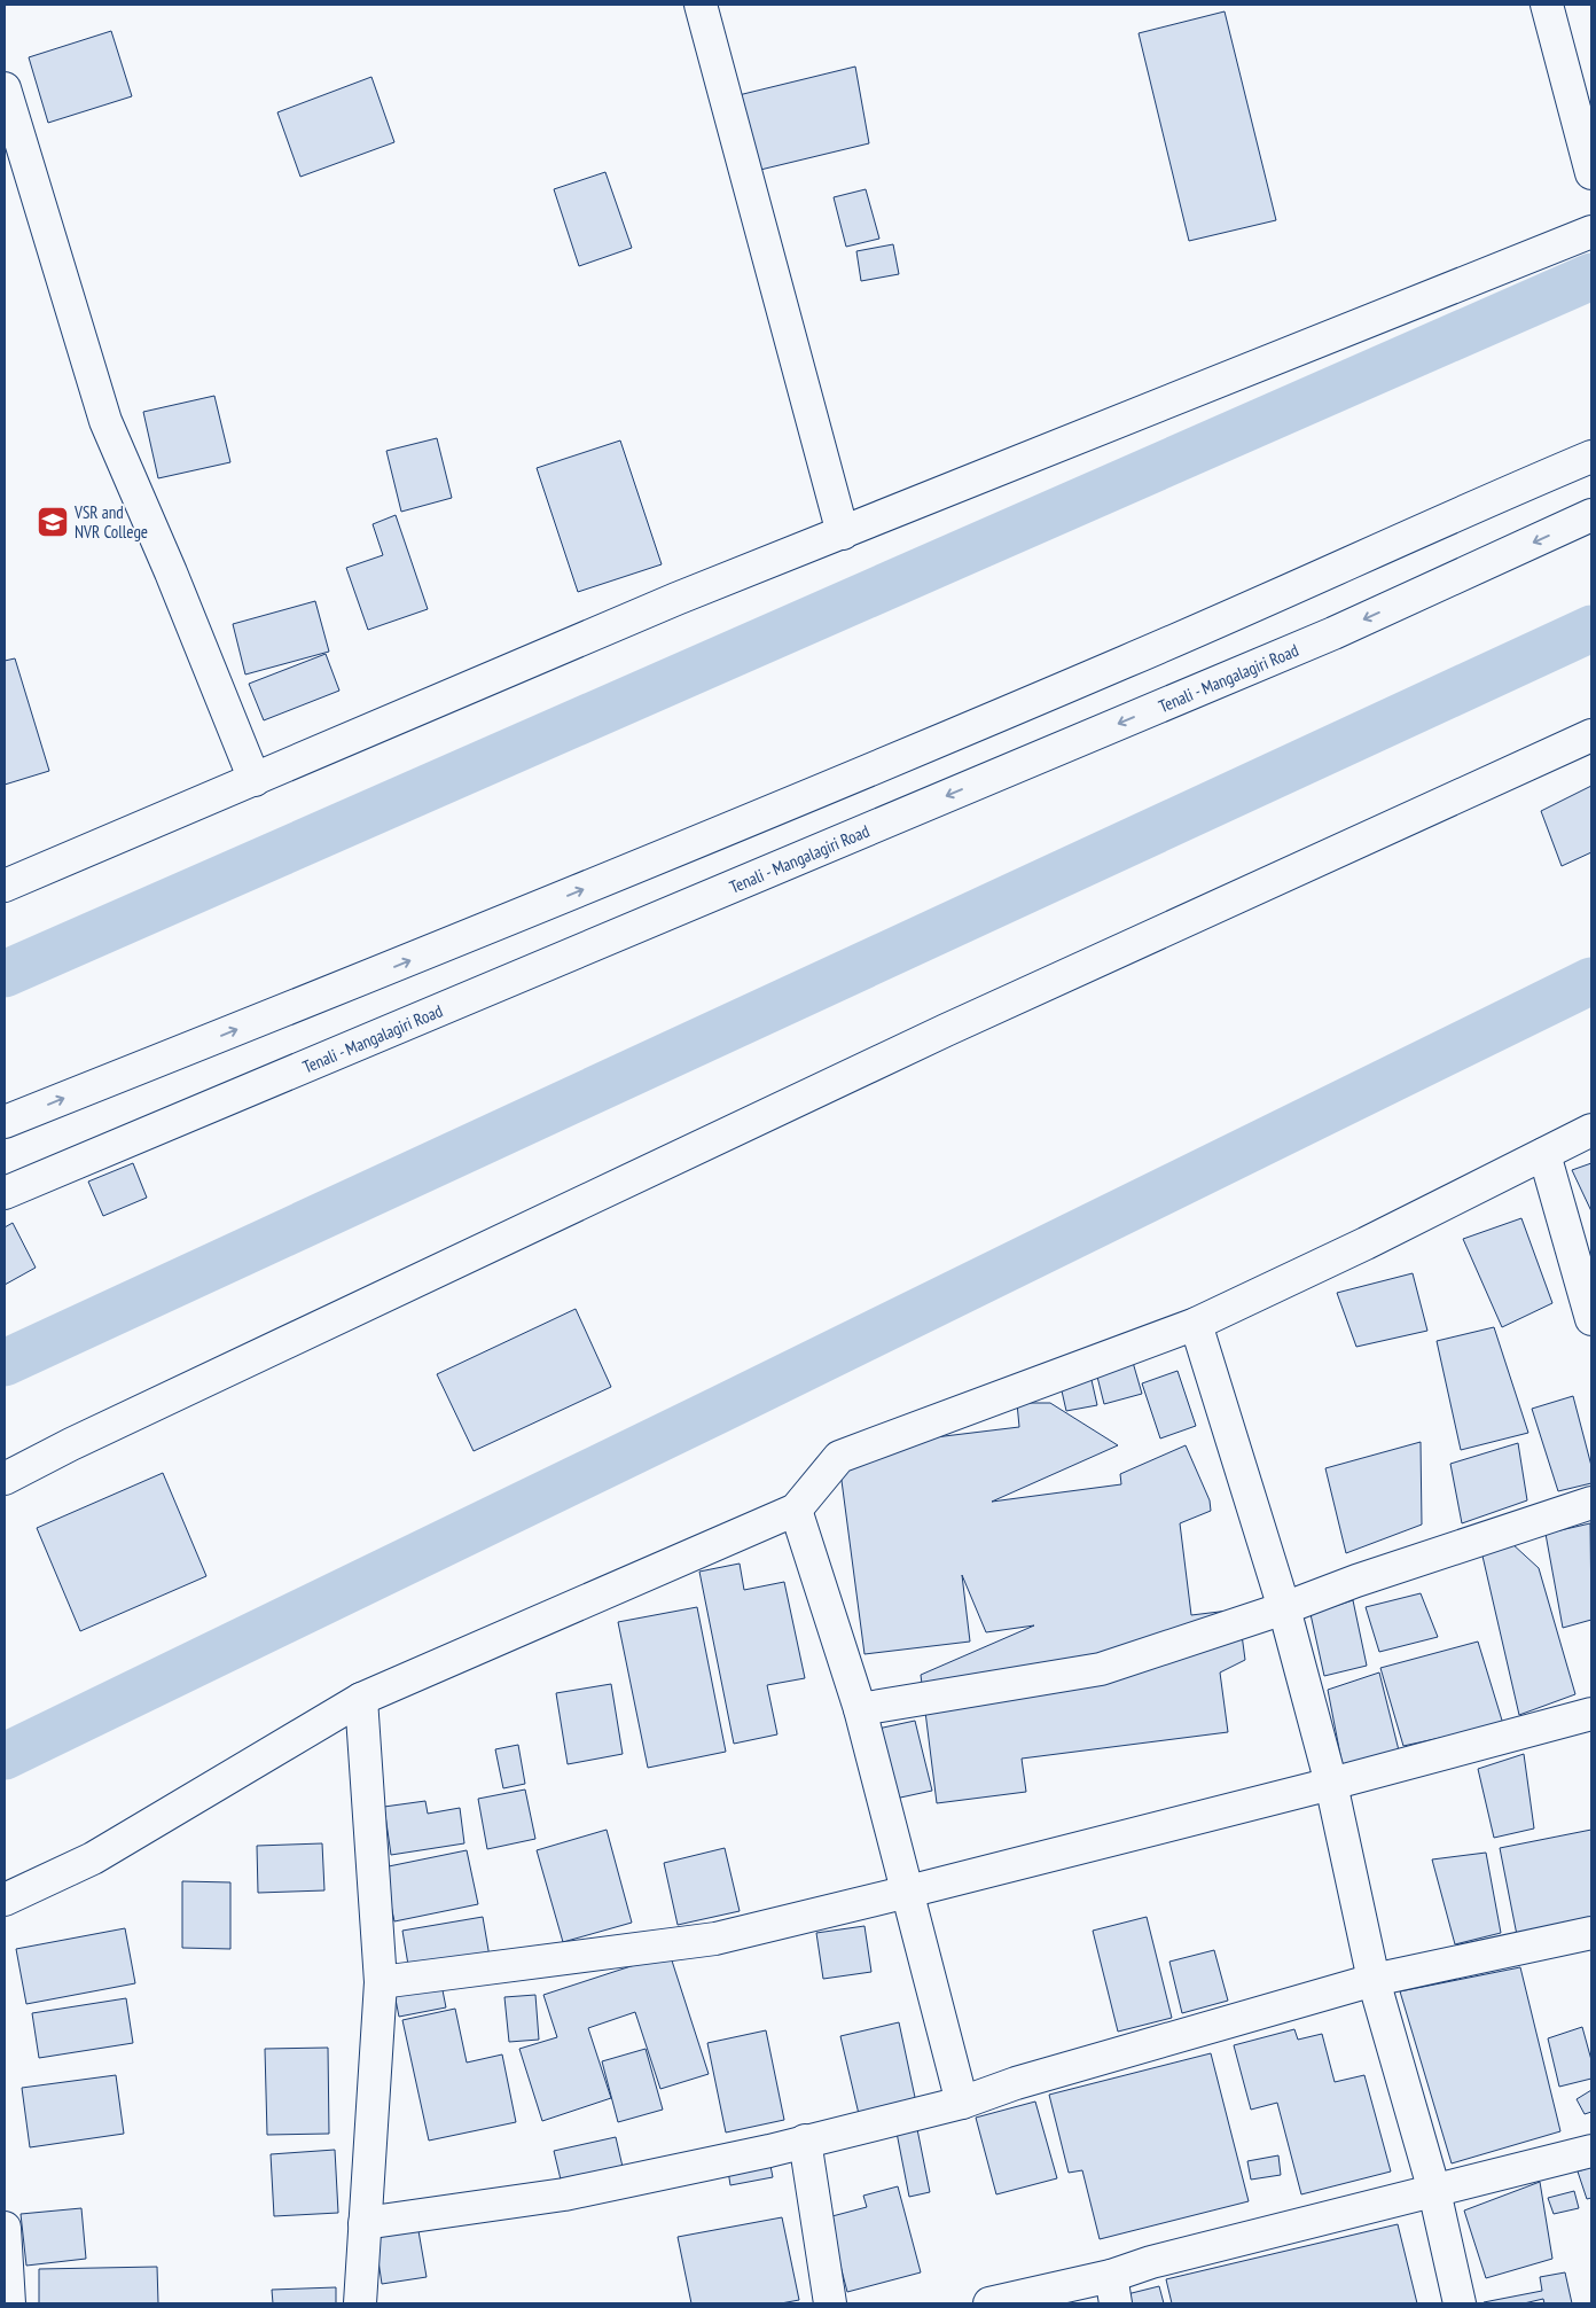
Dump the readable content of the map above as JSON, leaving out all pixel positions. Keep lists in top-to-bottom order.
{
  "streets": {
    "street": ["Tenali - Mangalagiri Road"]
  },
  "places": {
    "school or university": ["VSR and NVR College"]
  }
}
